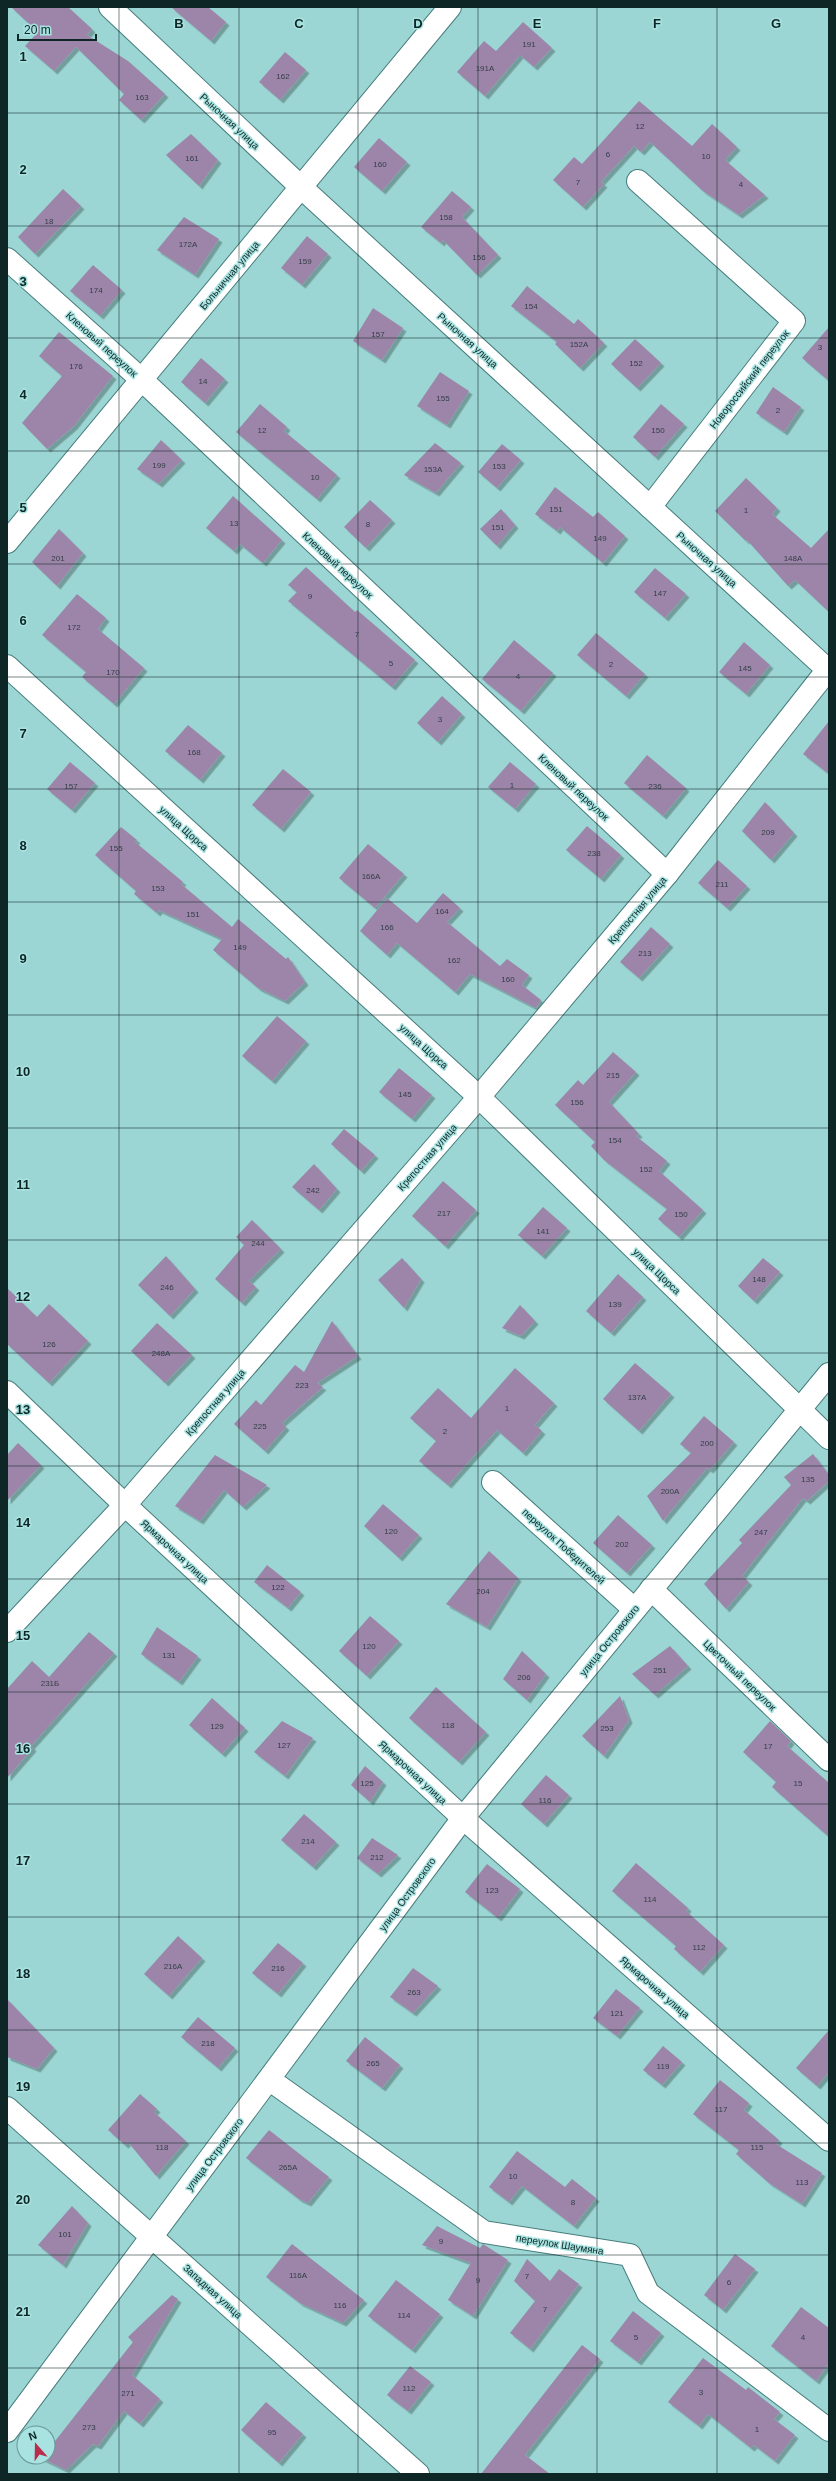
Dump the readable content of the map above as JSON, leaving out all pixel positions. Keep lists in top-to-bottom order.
{
  "streets": {
    "street": [
      "Рыночная улица",
      "Больничная улица",
      "Кленовый переулок",
      "Новороссийский переулок",
      "улица Щорса",
      "Крепостная улица",
      "переулок Победителей",
      "Ярмарочная улица",
      "улица Островского",
      "Цветочный переулок",
      "переулок Шаумяна",
      "Западная улица"
    ]
  },
  "crossings": [
    ["Рыночная улица", "Больничная улица"],
    ["Рыночная улица", "Новороссийский переулок"],
    ["Рыночная улица", "Крепостная улица"],
    ["Больничная улица", "Кленовый переулок"],
    ["Кленовый переулок", "Крепостная улица"],
    ["улица Щорса", "Крепостная улица"],
    ["улица Щорса", "улица Островского"],
    ["Крепостная улица", "Ярмарочная улица"],
    ["переулок Победителей", "улица Островского"],
    ["Ярмарочная улица", "улица Островского"],
    ["улица Островского", "Цветочный переулок"],
    ["улица Островского", "переулок Шаумяна"],
    ["улица Островского", "Западная улица"]
  ],
  "house_numbers": [
    "191",
    "191А",
    "162",
    "163",
    "12",
    "6",
    "10",
    "161",
    "160",
    "7",
    "4",
    "158",
    "18",
    "172А",
    "156",
    "159",
    "174",
    "154",
    "157",
    "152А",
    "3",
    "152",
    "176",
    "14",
    "155",
    "2",
    "12",
    "150",
    "199",
    "153",
    "153А",
    "10",
    "151",
    "1",
    "13",
    "8",
    "151",
    "149",
    "201",
    "148А",
    "147",
    "9",
    "172",
    "7",
    "5",
    "2",
    "145",
    "170",
    "4",
    "3",
    "168",
    "1",
    "157",
    "236",
    "209",
    "155",
    "238",
    "166А",
    "211",
    "153",
    "164",
    "151",
    "166",
    "149",
    "213",
    "162",
    "160",
    "215",
    "145",
    "156",
    "154",
    "152",
    "242",
    "217",
    "150",
    "141",
    "244",
    "148",
    "246",
    "139",
    "126",
    "248А",
    "223",
    "137А",
    "1",
    "225",
    "2",
    "200",
    "135",
    "200А",
    "120",
    "247",
    "202",
    "122",
    "204",
    "120",
    "131",
    "251",
    "206",
    "231Б",
    "118",
    "129",
    "253",
    "127",
    "17",
    "125",
    "15",
    "116",
    "214",
    "212",
    "123",
    "114",
    "112",
    "216А",
    "216",
    "263",
    "121",
    "218",
    "265",
    "119",
    "117",
    "118",
    "115",
    "265А",
    "10",
    "113",
    "8",
    "101",
    "9",
    "116А",
    "7",
    "9",
    "6",
    "116",
    "7",
    "114",
    "5",
    "4",
    "112",
    "3",
    "271",
    "273",
    "1",
    "95"
  ],
  "scale_bar": "20 m",
  "north": "top",
  "grid": {
    "columns": [
      "B",
      "C",
      "D",
      "E",
      "F",
      "G"
    ],
    "rows": [
      "1",
      "2",
      "3",
      "4",
      "5",
      "6",
      "7",
      "8",
      "9",
      "10",
      "11",
      "12",
      "13",
      "14",
      "15",
      "16",
      "17",
      "18",
      "19",
      "20",
      "21"
    ]
  }
}
